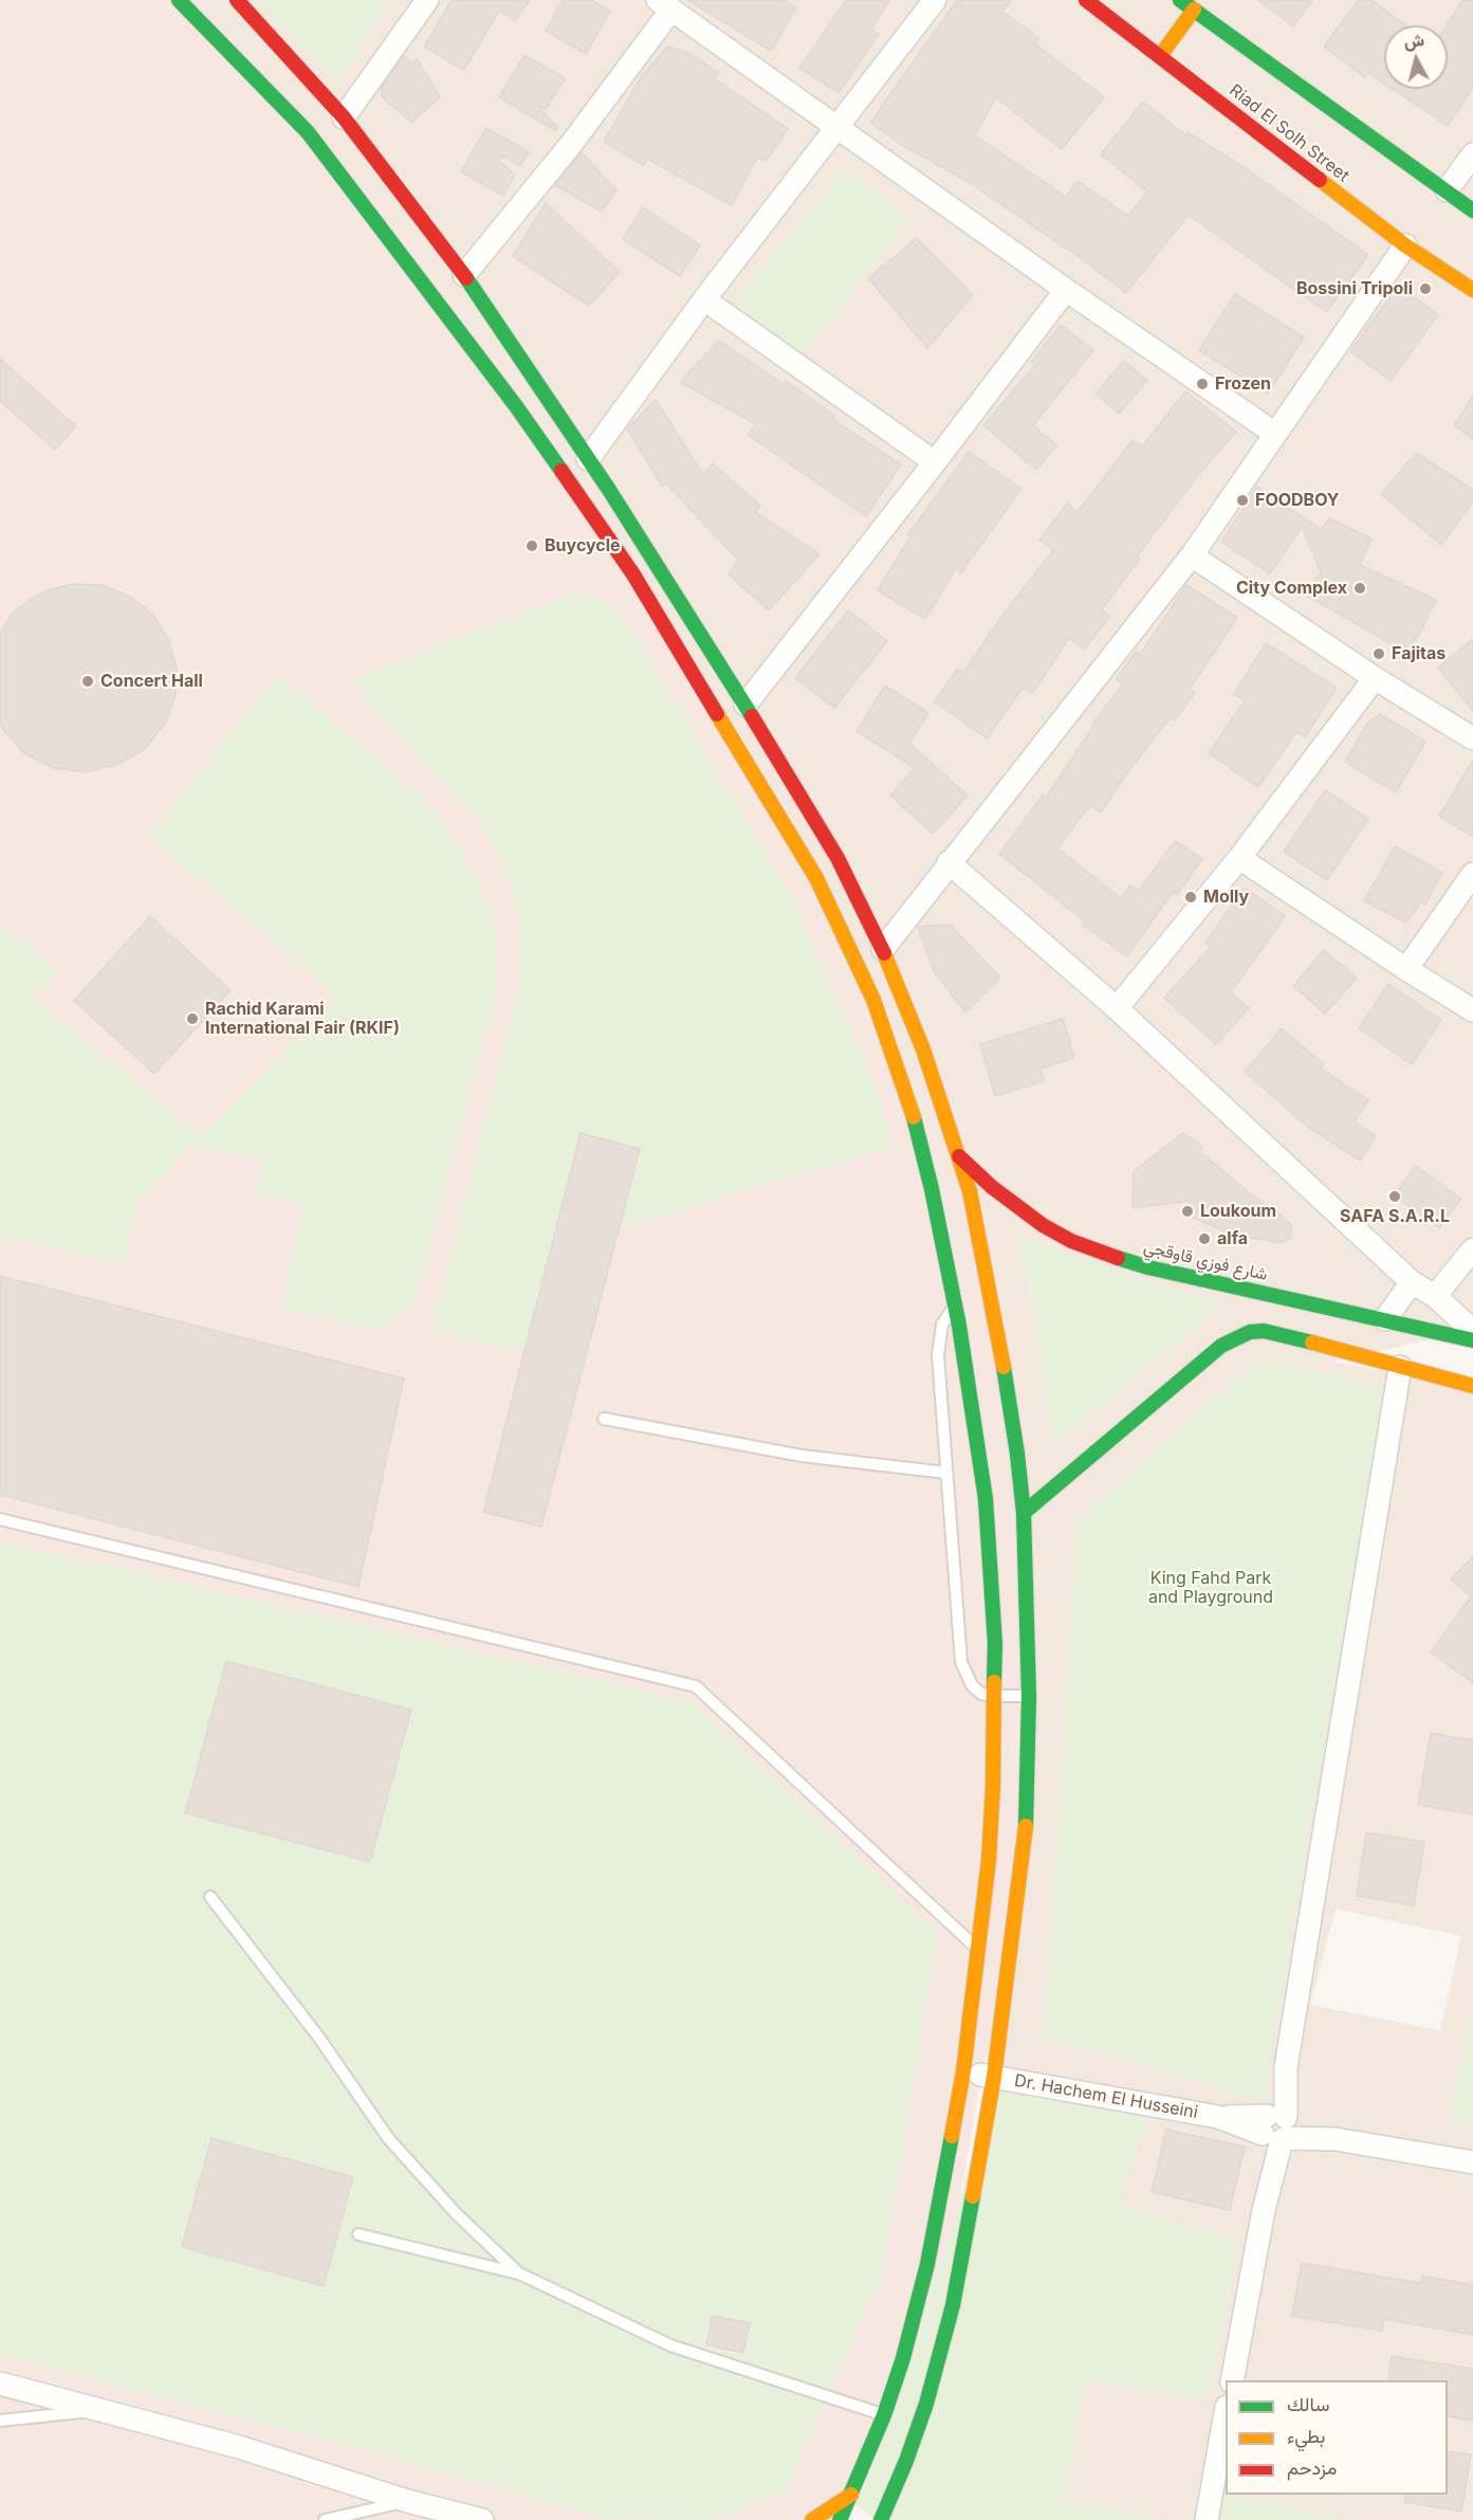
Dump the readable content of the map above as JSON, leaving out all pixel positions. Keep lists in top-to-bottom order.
{
  "streets": {
    "street": ["Riad El Solh Street", "شارع فوزي قاوقجي", "Dr. Hachem El Husseini"]
  },
  "parks": ["King Fahd Park and Playground"],
  "places": [
    "Bossini Tripoli",
    "Frozen",
    "FOODBOY",
    "Buycycle",
    "City Complex",
    "Fajitas",
    "Concert Hall",
    "Molly",
    "Rachid Karami International Fair (RKIF)",
    "SAFA S.A.R.L",
    "Loukoum",
    "alfa"
  ],
  "legend": ["سالك", "بطيء", "مزدحم"],
  "north": "top"
}
